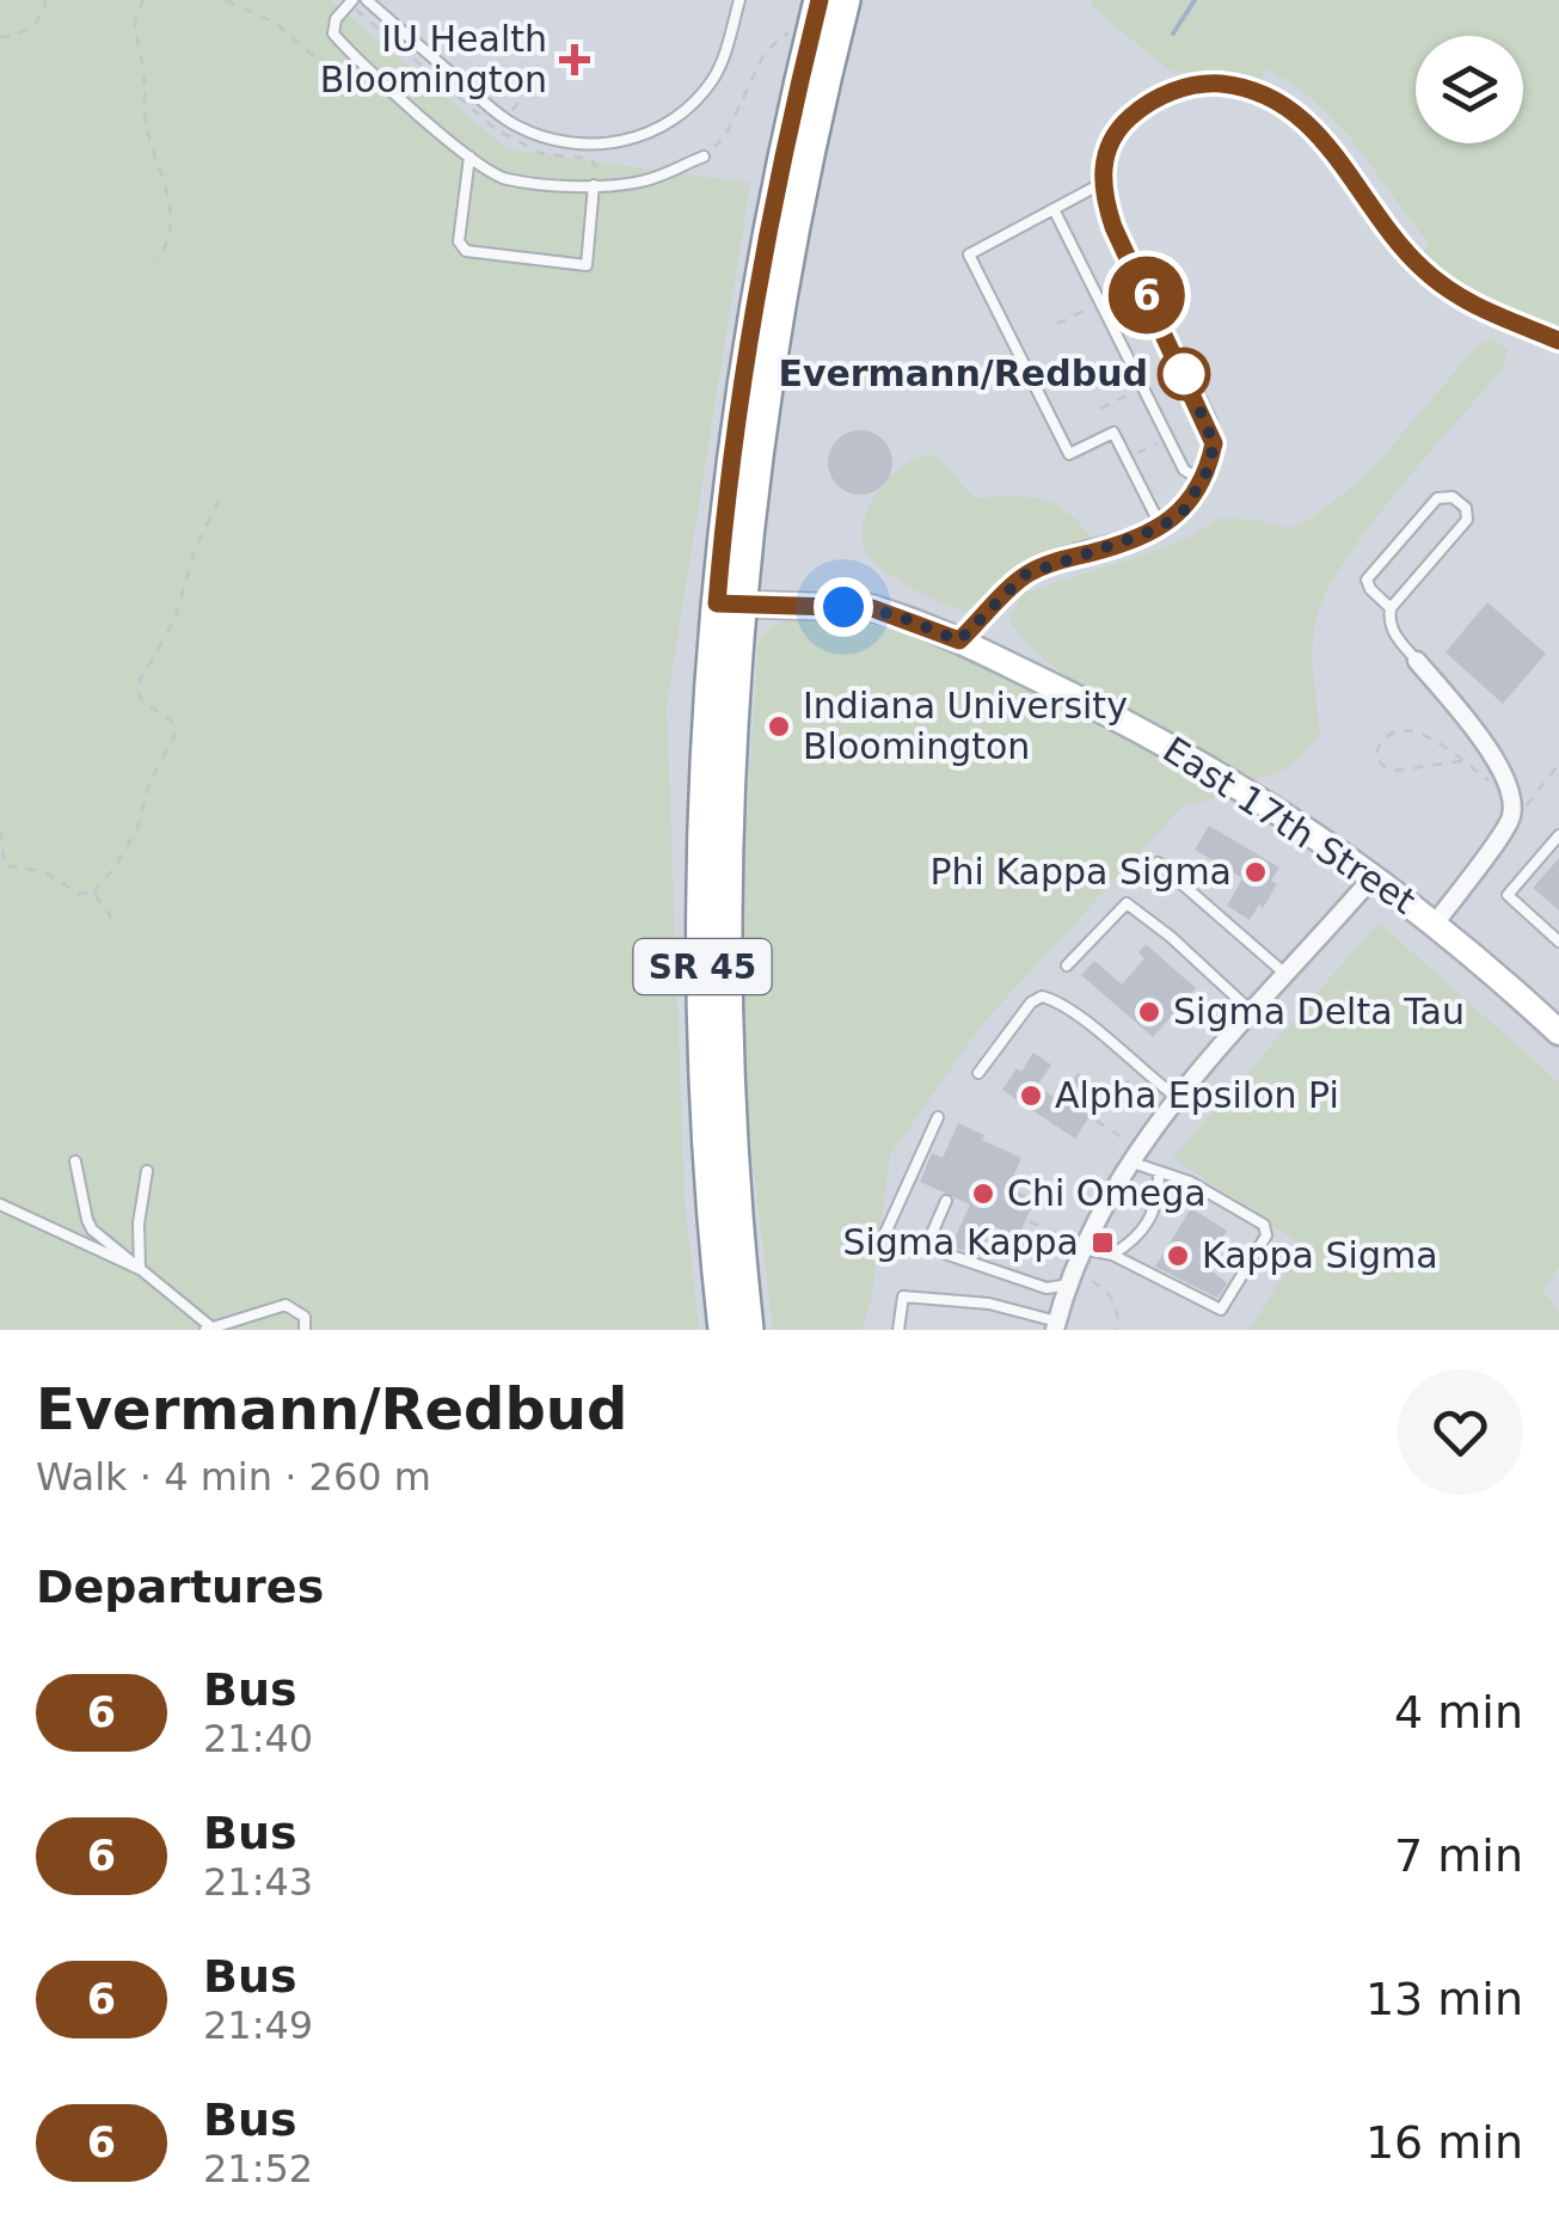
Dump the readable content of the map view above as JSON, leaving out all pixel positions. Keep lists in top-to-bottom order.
{
  "streets": {
    "highway": ["SR 45"],
    "main road": ["East 17th Street"]
  },
  "crossings": [
    ["East 17th Street", "SR 45"]
  ],
  "places": {
    "health": ["IU Health Bloomington"],
    "other": [
      "Evermann/Redbud",
      "Indiana University Bloomington",
      "Phi Kappa Sigma",
      "Sigma Delta Tau",
      "Alpha Epsilon Pi",
      "Chi Omega",
      "Kappa Sigma"
    ],
    "transit": ["Sigma Kappa"]
  },
  "lines": ["bus line 6"],
  "page": {
    "on_map": "6",
    "heading": [
      ["Evermann/Redbud", "Walk · 4 min · 260 m"],
      "Departures"
    ],
    "list": [
      {
        "mark": "6",
        "name": "Bus",
        "note": "21:40",
        "value": "4 min"
      },
      {
        "mark": "6",
        "name": "Bus",
        "note": "21:43",
        "value": "7 min"
      },
      {
        "mark": "6",
        "name": "Bus",
        "note": "21:49",
        "value": "13 min"
      },
      {
        "mark": "6",
        "name": "Bus",
        "note": "21:52",
        "value": "16 min"
      }
    ]
  }
}
